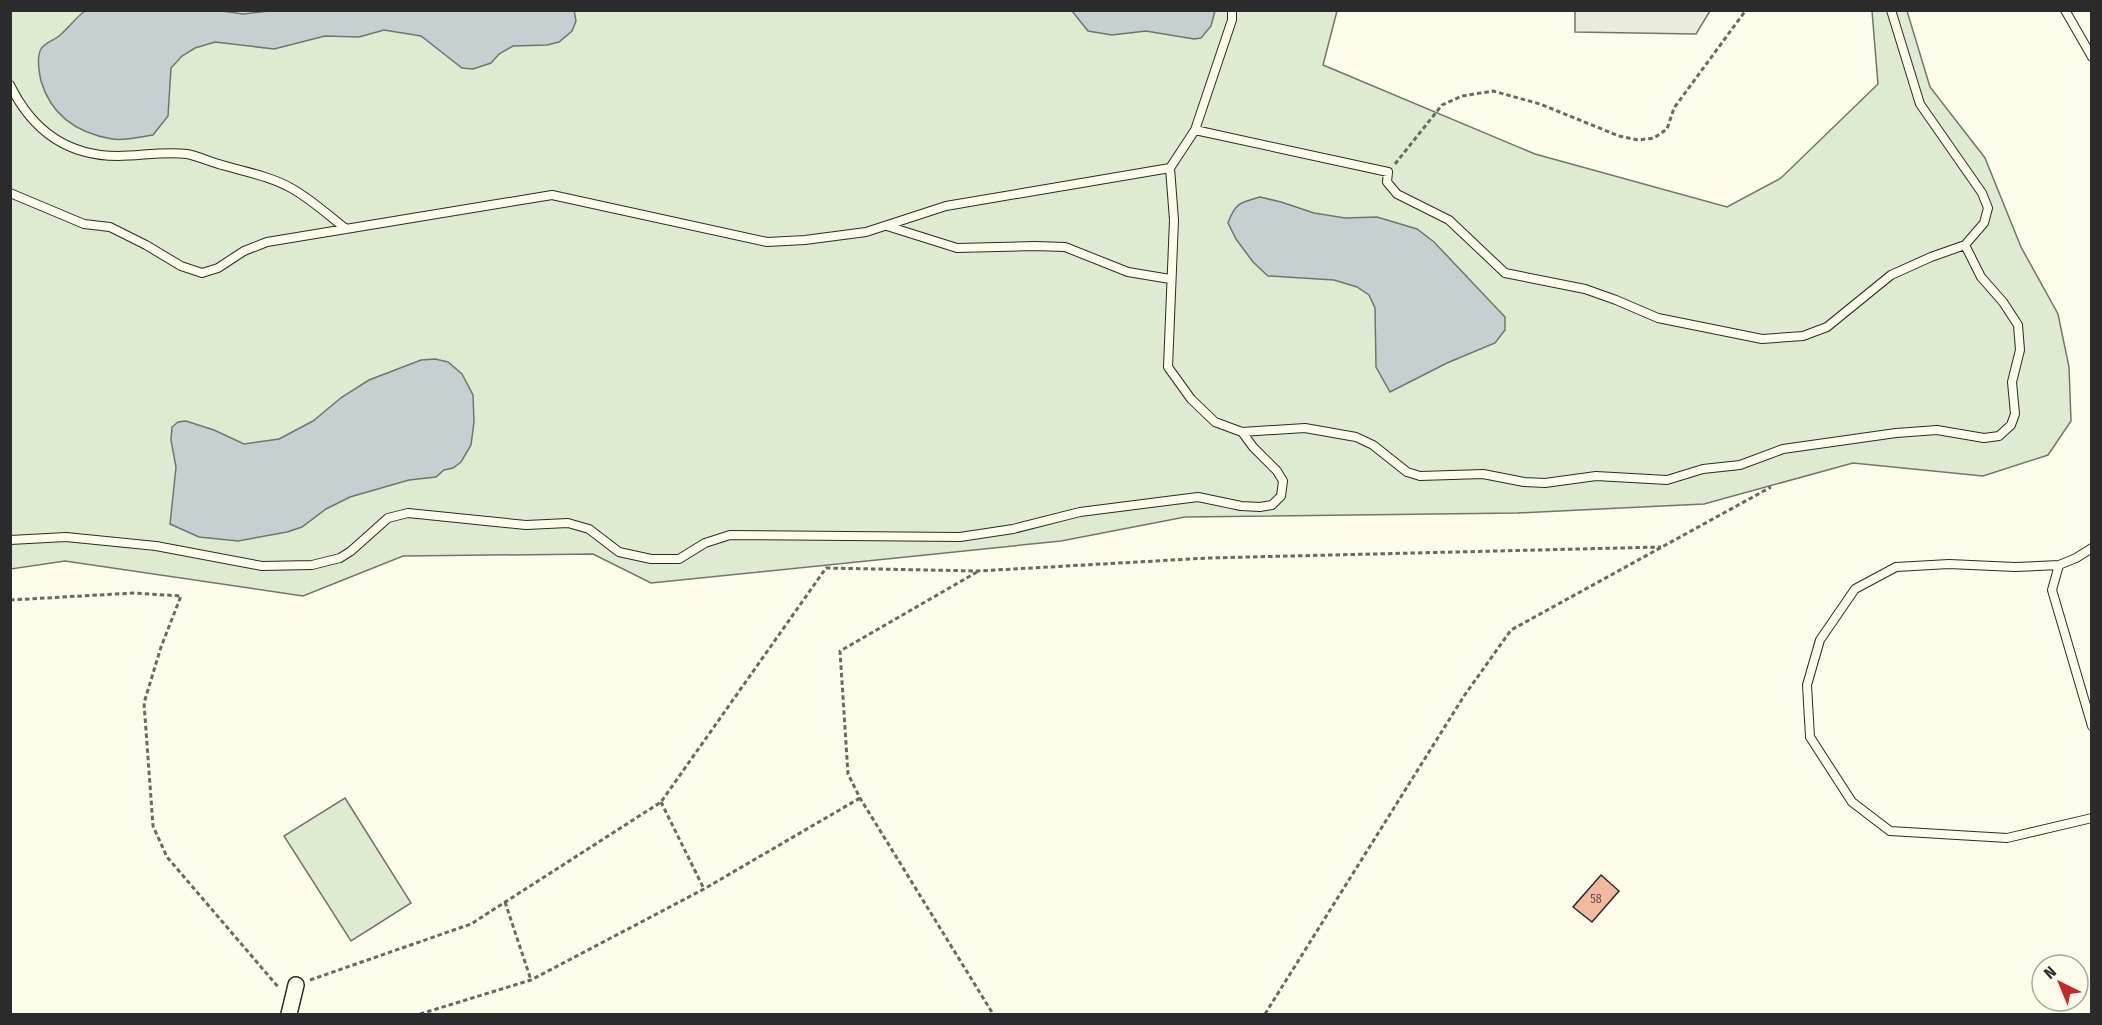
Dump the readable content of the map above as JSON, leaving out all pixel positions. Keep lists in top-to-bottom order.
{
  "house_numbers": ["58"],
  "north": "top left"
}
